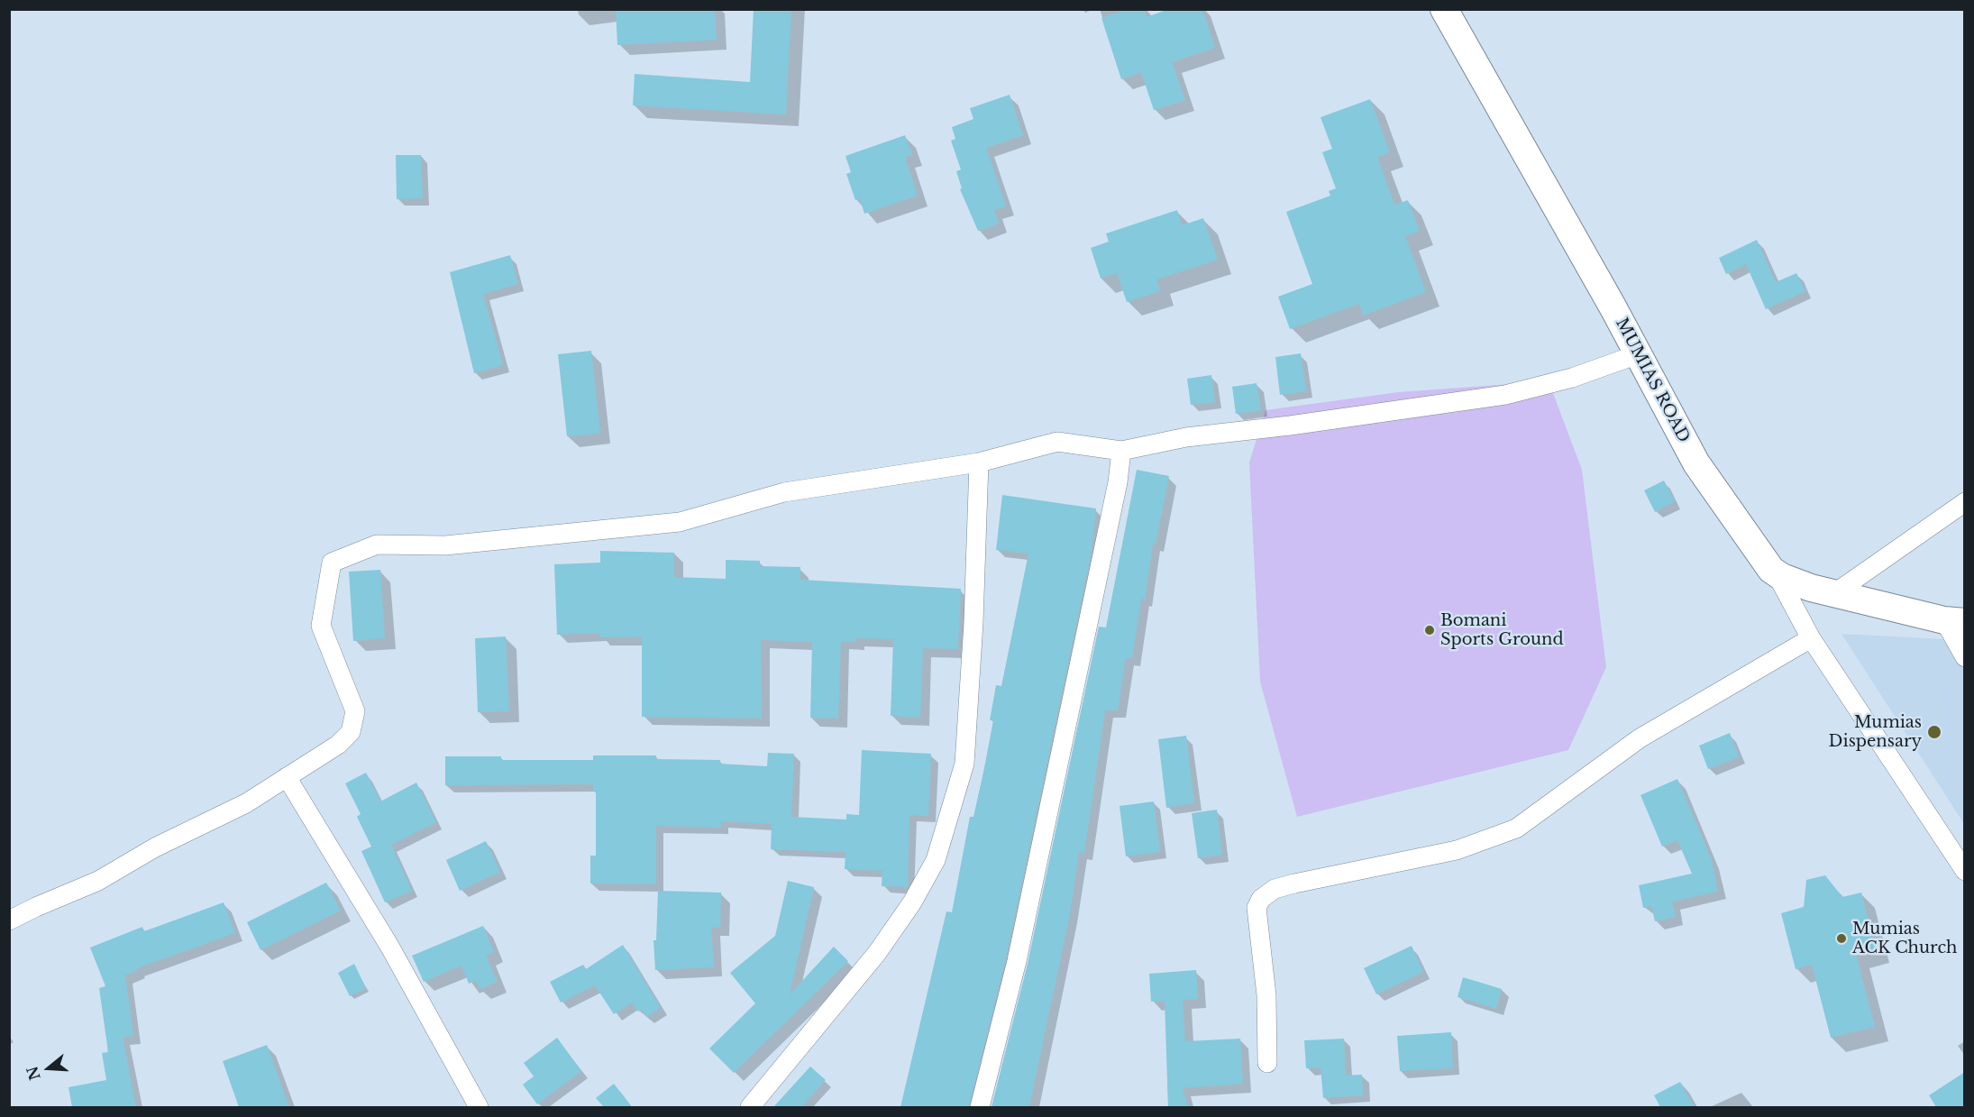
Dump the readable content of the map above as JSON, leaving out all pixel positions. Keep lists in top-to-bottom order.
{
  "streets": {
    "street": ["MUMIAS ROAD"]
  },
  "places": ["Bomani Sports Ground", "Mumias Dispensary", "Mumias ACK Church"],
  "north": "left"
}
